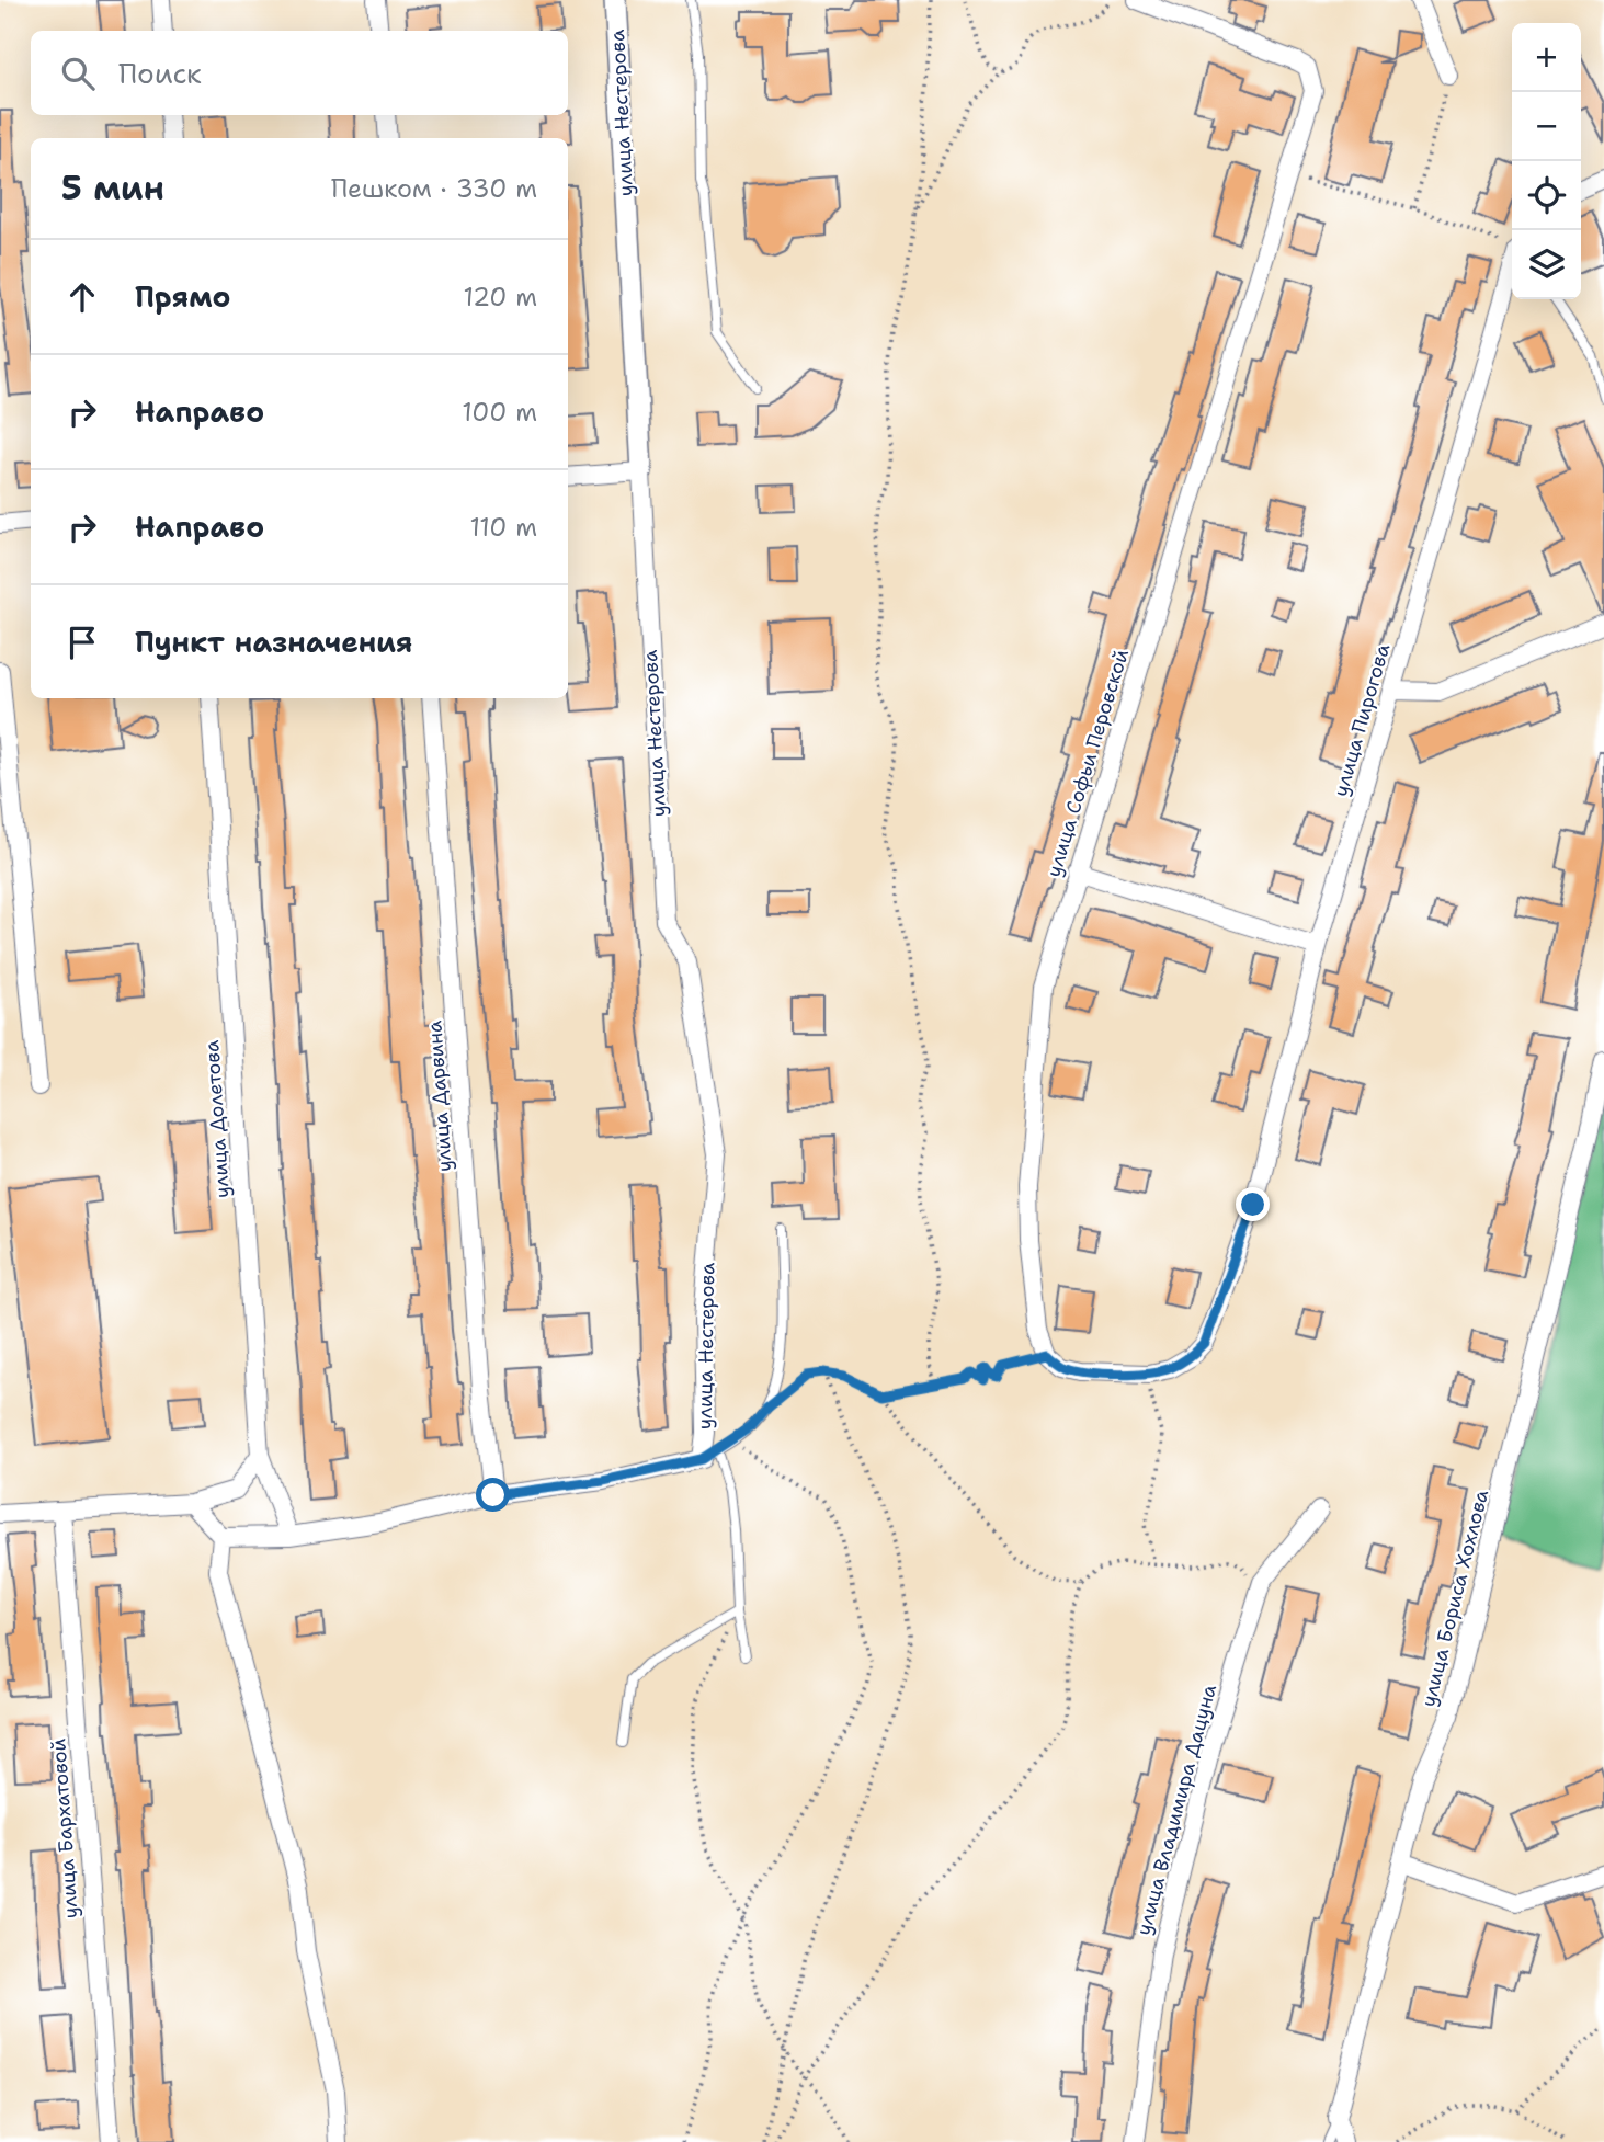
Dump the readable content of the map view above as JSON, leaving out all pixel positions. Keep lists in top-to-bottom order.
{
  "streets": {
    "street": [
      "улица Нестерова",
      "улица Пирогова",
      "улица Софьи Перовской",
      "улица Дарвина",
      "улица Долетова",
      "улица Бориса Хохлова",
      "улица Владимира Дацуна",
      "улица Бархатовой"
    ]
  },
  "page": {
    "map_buttons": ["+", "−"],
    "search": "Поиск",
    "heading": ["5 мин", "Пешком · 330 m"],
    "list": [
      ["Прямо", "120 m"],
      ["Направо", "100 m"],
      ["Направо", "110 m"],
      "Пункт назначения"
    ]
  }
}
